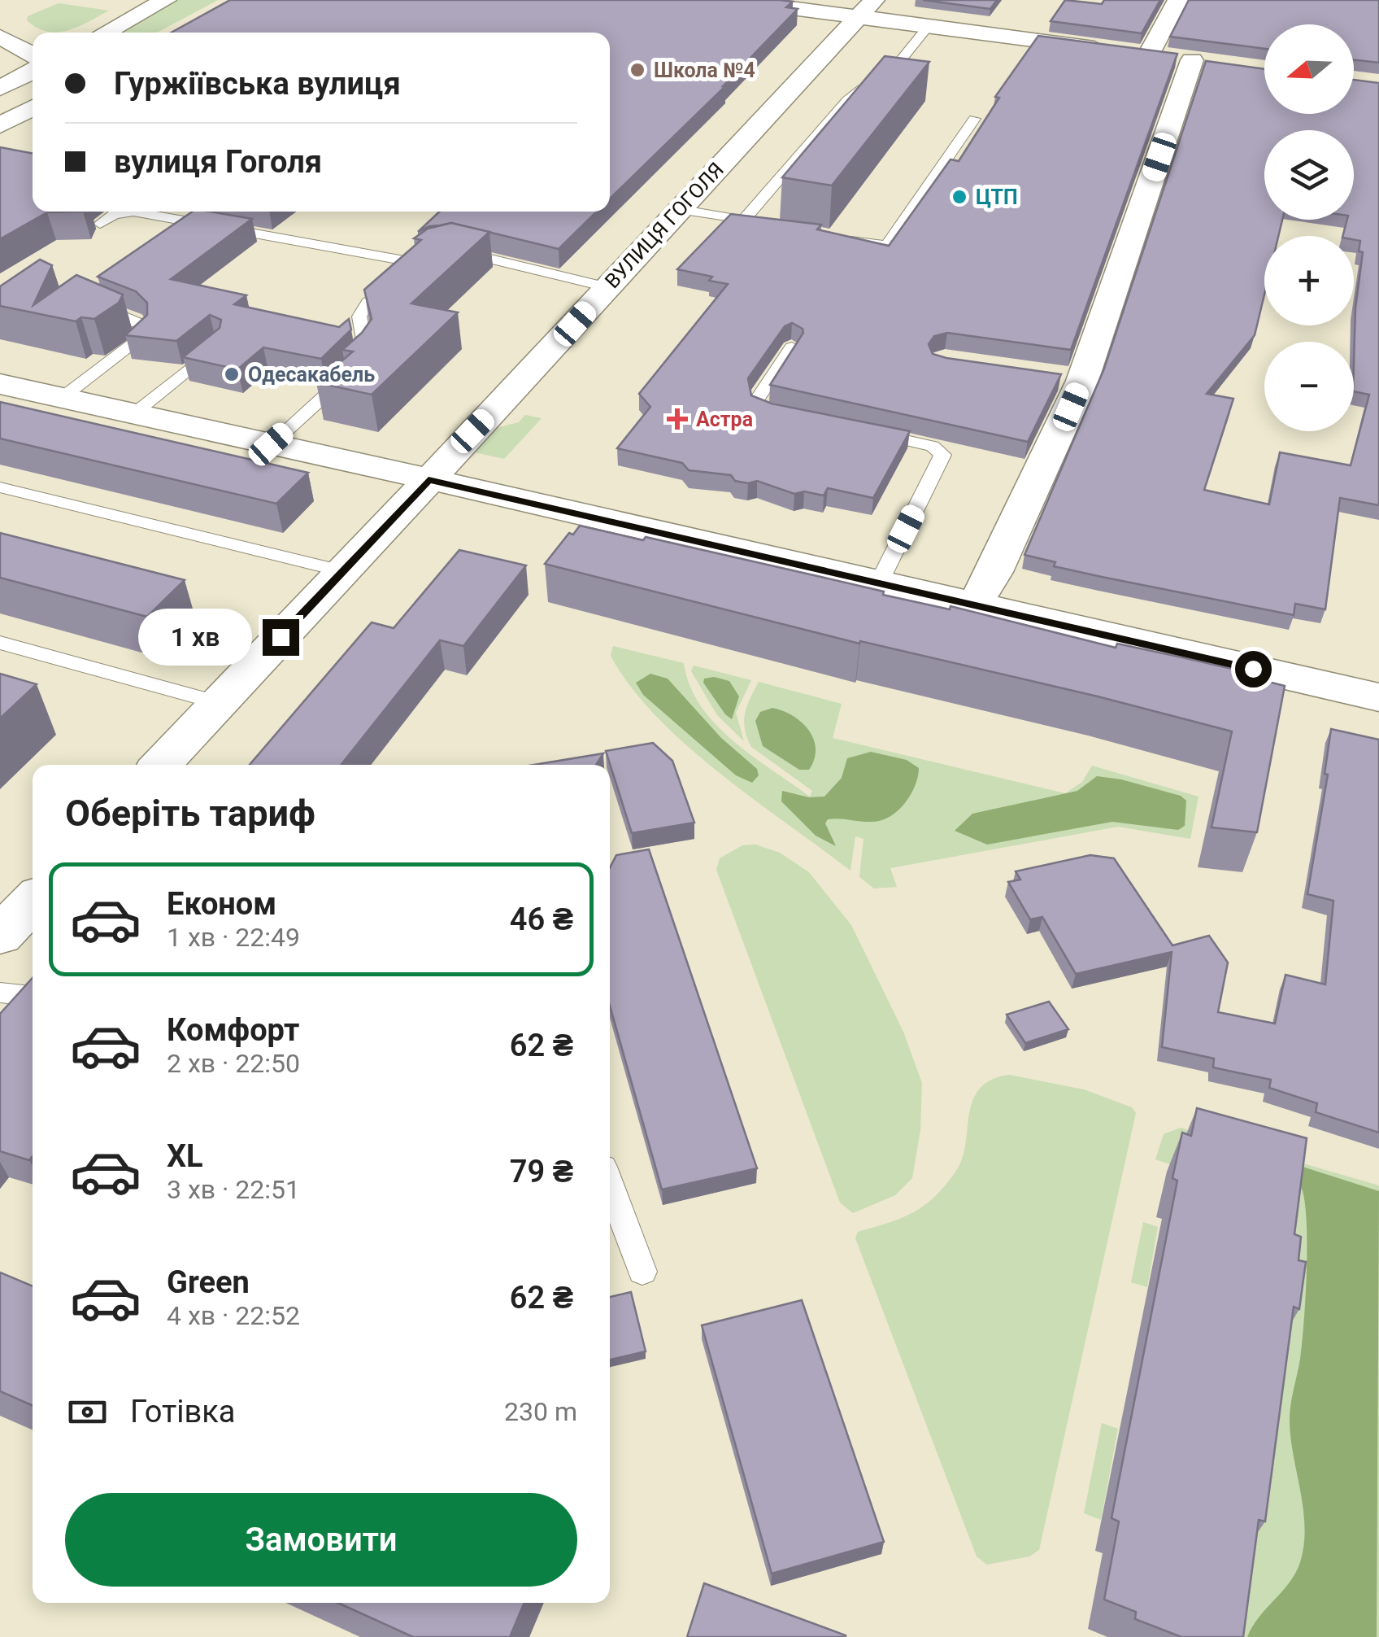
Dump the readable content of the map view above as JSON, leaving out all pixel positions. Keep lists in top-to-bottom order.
{
  "streets": {
    "street": ["ВУЛИЦЯ ГОГОЛЯ"]
  },
  "places": {
    "other": ["Школа №4", "ЦТП", "Одесакабель"],
    "health": ["Астра"]
  },
  "north": "left",
  "page": {
    "map_buttons": ["+", "−"],
    "banner": ["Гуржіївська вулиця", "вулиця Гоголя"],
    "bubble": "1 хв",
    "heading": "Оберіть тариф",
    "list": [
      {
        "name": "Економ",
        "note": "1 хв · 22:49",
        "value": "46 ₴"
      },
      {
        "name": "Комфорт",
        "note": "2 хв · 22:50",
        "value": "62 ₴"
      },
      {
        "name": "XL",
        "note": "3 хв · 22:51",
        "value": "79 ₴"
      },
      {
        "name": "Green",
        "note": "4 хв · 22:52",
        "value": "62 ₴"
      }
    ],
    "pay": ["Готівка", "230 m"],
    "buttons": "Замовити"
  }
}
